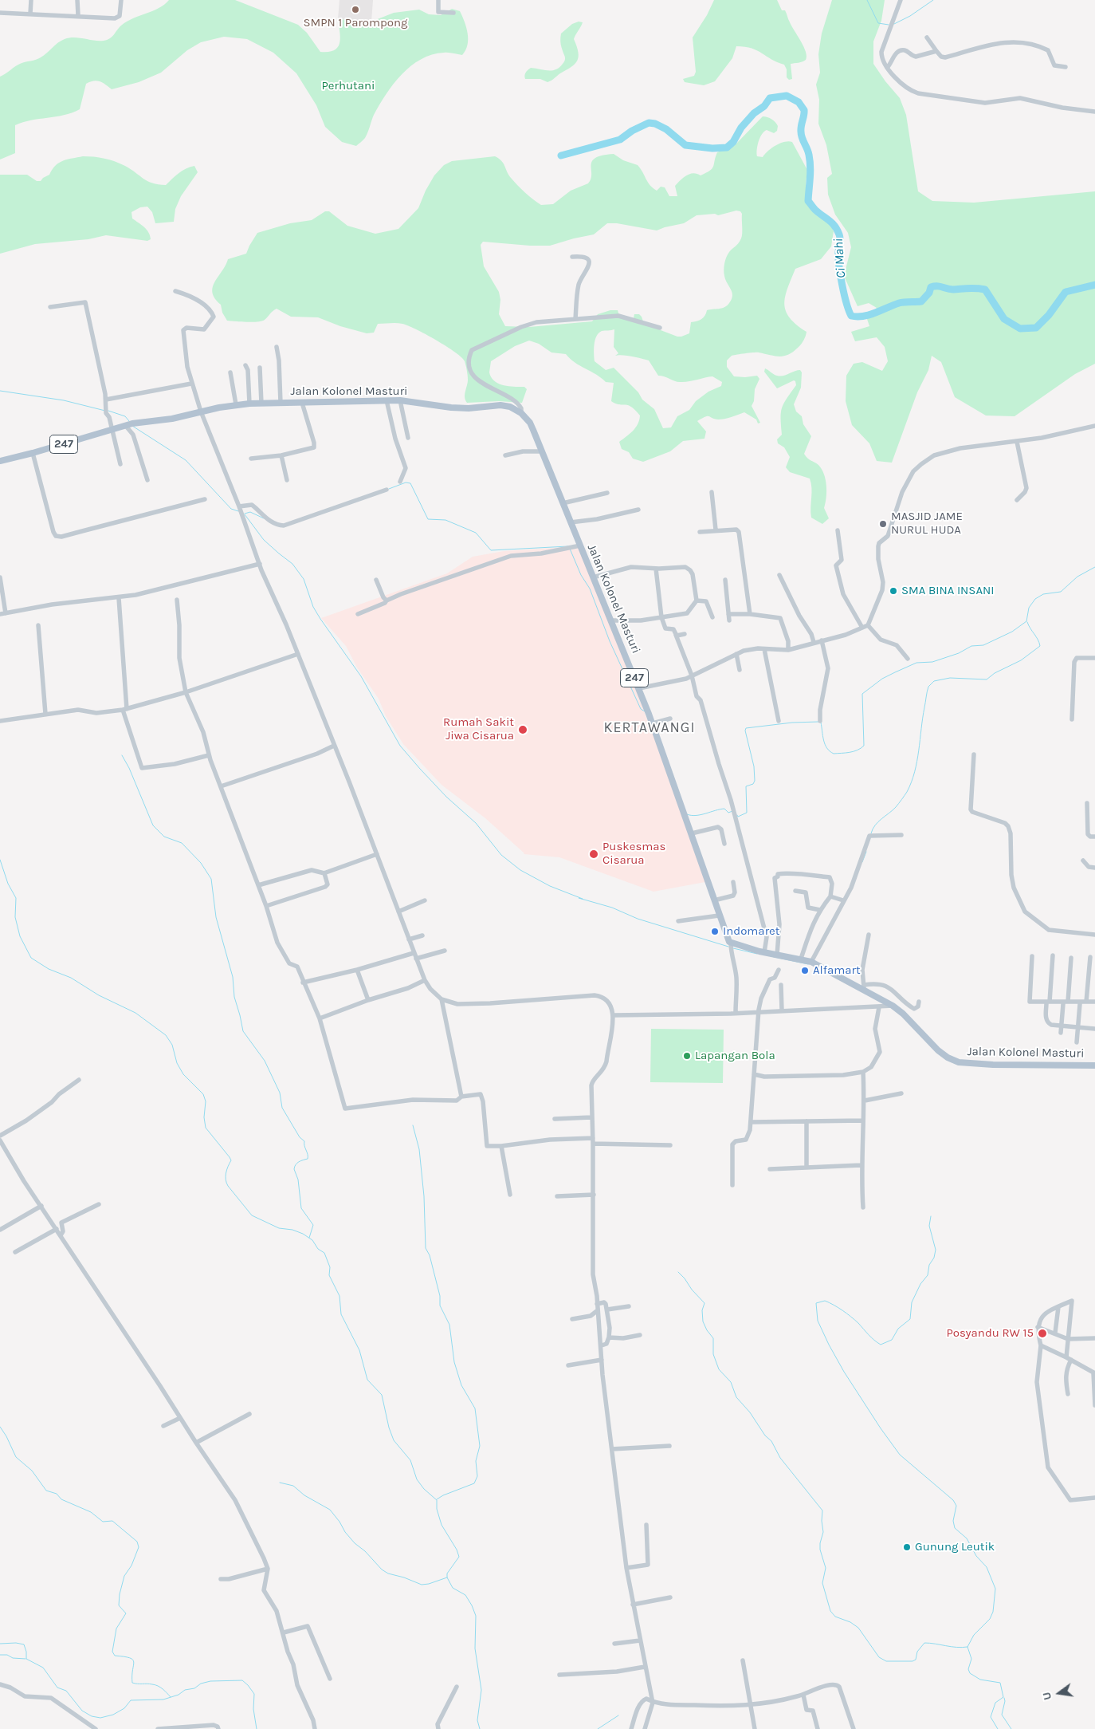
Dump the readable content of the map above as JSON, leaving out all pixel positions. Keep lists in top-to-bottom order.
{
  "streets": {
    "main road": ["Jalan Kolonel Masturi", "247"]
  },
  "districts": ["KERTAWANGI"],
  "water": ["Ci Mahi"],
  "parks": ["Perhutani"],
  "places": [
    "SMPN 1 Parompong",
    "MASJID JAME NURUL HUDA",
    "SMA BINA INSANI",
    "Rumah Sakit Jiwa Cisarua",
    "Puskesmas Cisarua",
    "Indomaret",
    "Alfamart",
    "Lapangan Bola",
    "Posyandu RW 15",
    "Gunung Leutik"
  ],
  "north": "left"
}
